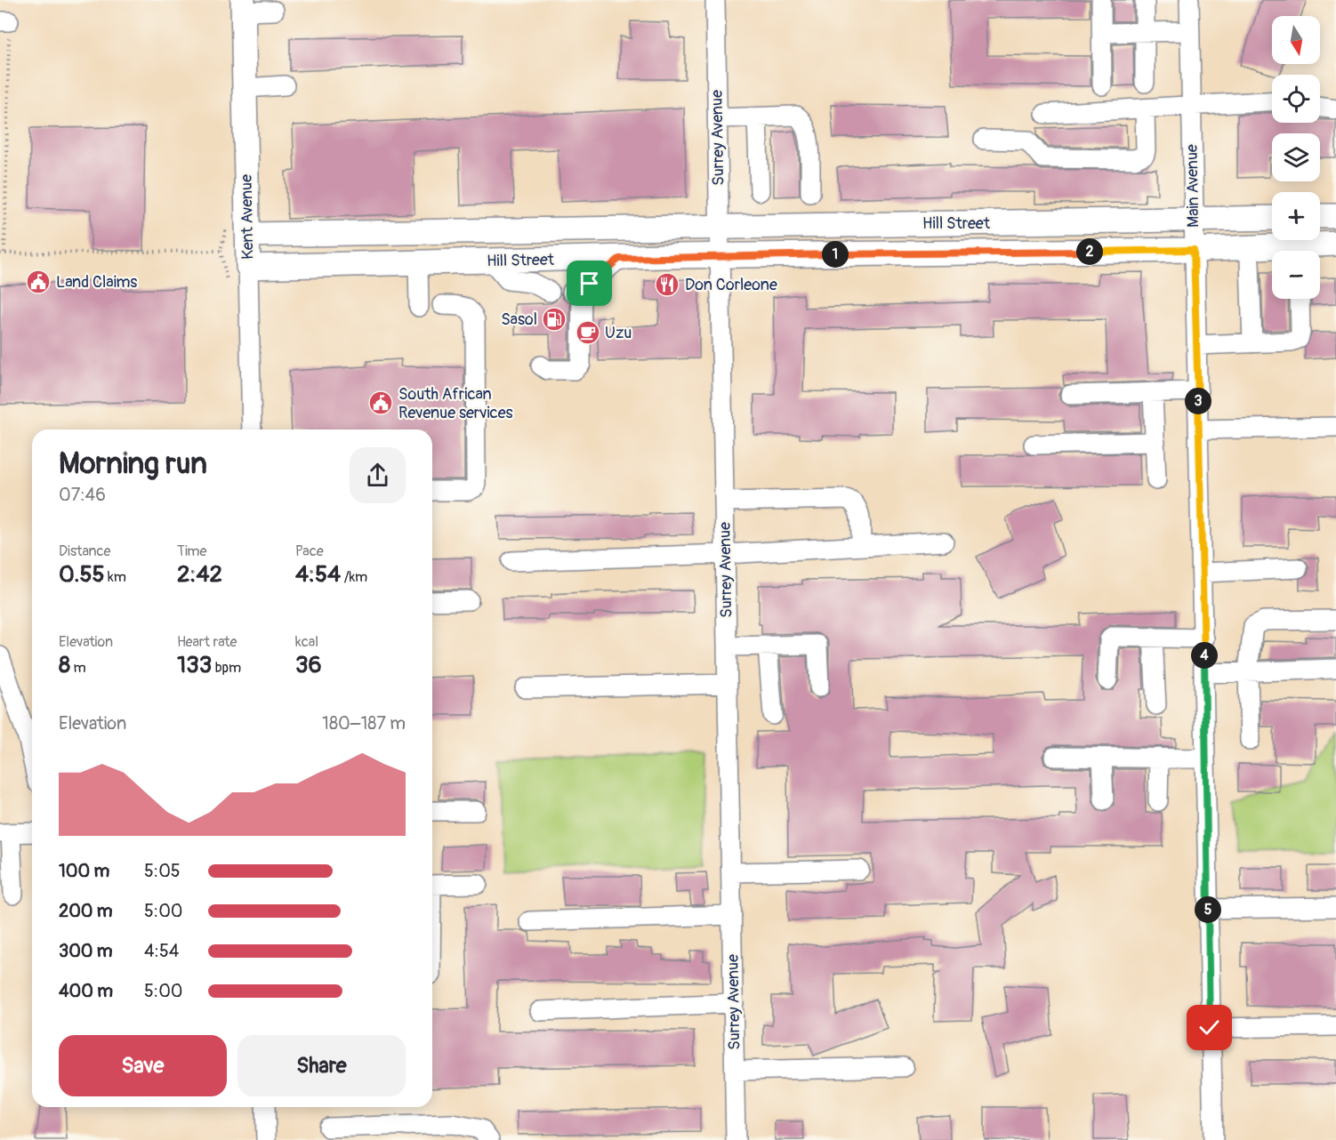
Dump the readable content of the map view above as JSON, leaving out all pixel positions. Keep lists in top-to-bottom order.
{
  "streets": {
    "main road": ["Kent Avenue", "Hill Street"],
    "street": ["Surrey Avenue", "Main Avenue"]
  },
  "crossings": [
    ["Surrey Avenue", "Hill Street"],
    ["Main Avenue", "Hill Street"],
    ["Kent Avenue", "Hill Street"]
  ],
  "places": {
    "public building": ["Land Claims", "South African Revenue services"],
    "restaurant": ["Don Corleone"],
    "fuel station": ["Sasol"],
    "cafe": ["Uzu"]
  },
  "north": "bottom",
  "page": {
    "map_buttons": ["+", "−"],
    "pins": [
      "2",
      "1",
      "3",
      "4",
      "5"
    ],
    "heading": ["Morning run", "07:46"],
    "stats": [
      ["Distance", "0.55 km"],
      ["Time", "2:42"],
      ["Pace", "4:54 /km"],
      ["Elevation", "8 m"],
      ["Heart rate", "133 bpm"],
      ["kcal", "36"]
    ],
    "chart": ["Elevation", "180–187 m"],
    "list": [
      {
        "name": "100 m",
        "note": "5:05"
      },
      {
        "name": "200 m",
        "note": "5:00"
      },
      {
        "name": "300 m",
        "note": "4:54"
      },
      {
        "name": "400 m",
        "note": "5:00"
      }
    ],
    "buttons": ["Save", "Share"]
  }
}
